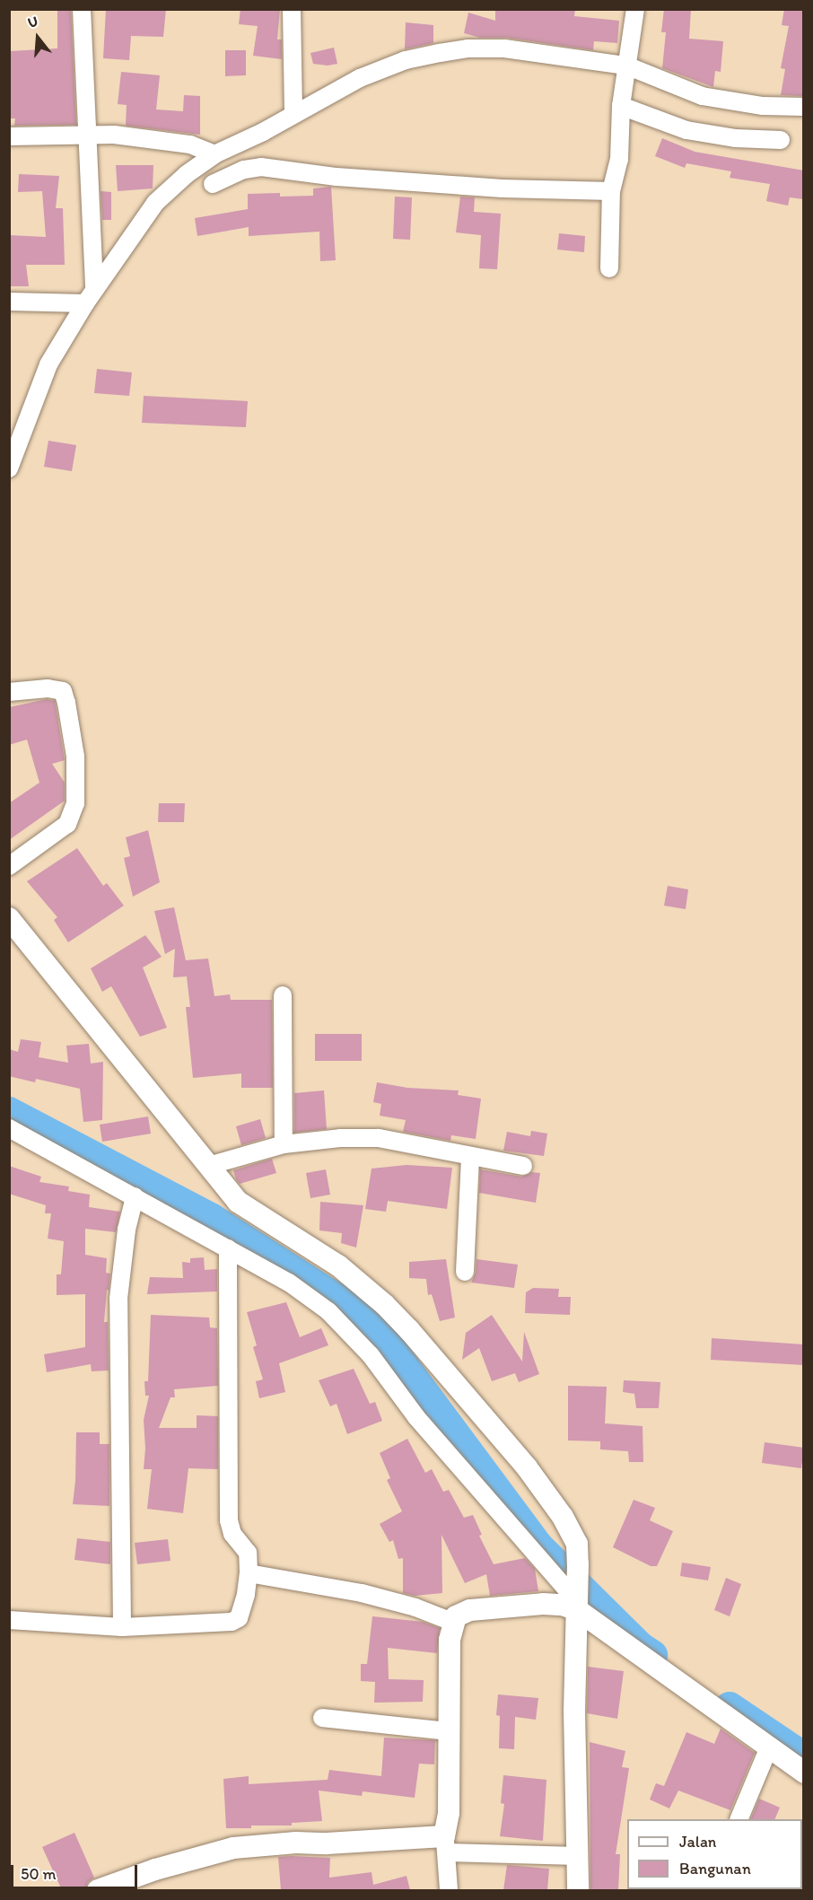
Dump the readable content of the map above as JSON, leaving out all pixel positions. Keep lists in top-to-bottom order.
{
  "legend": ["Jalan", "Bangunan"],
  "scale_bar": "50 m",
  "north": "top"
}
